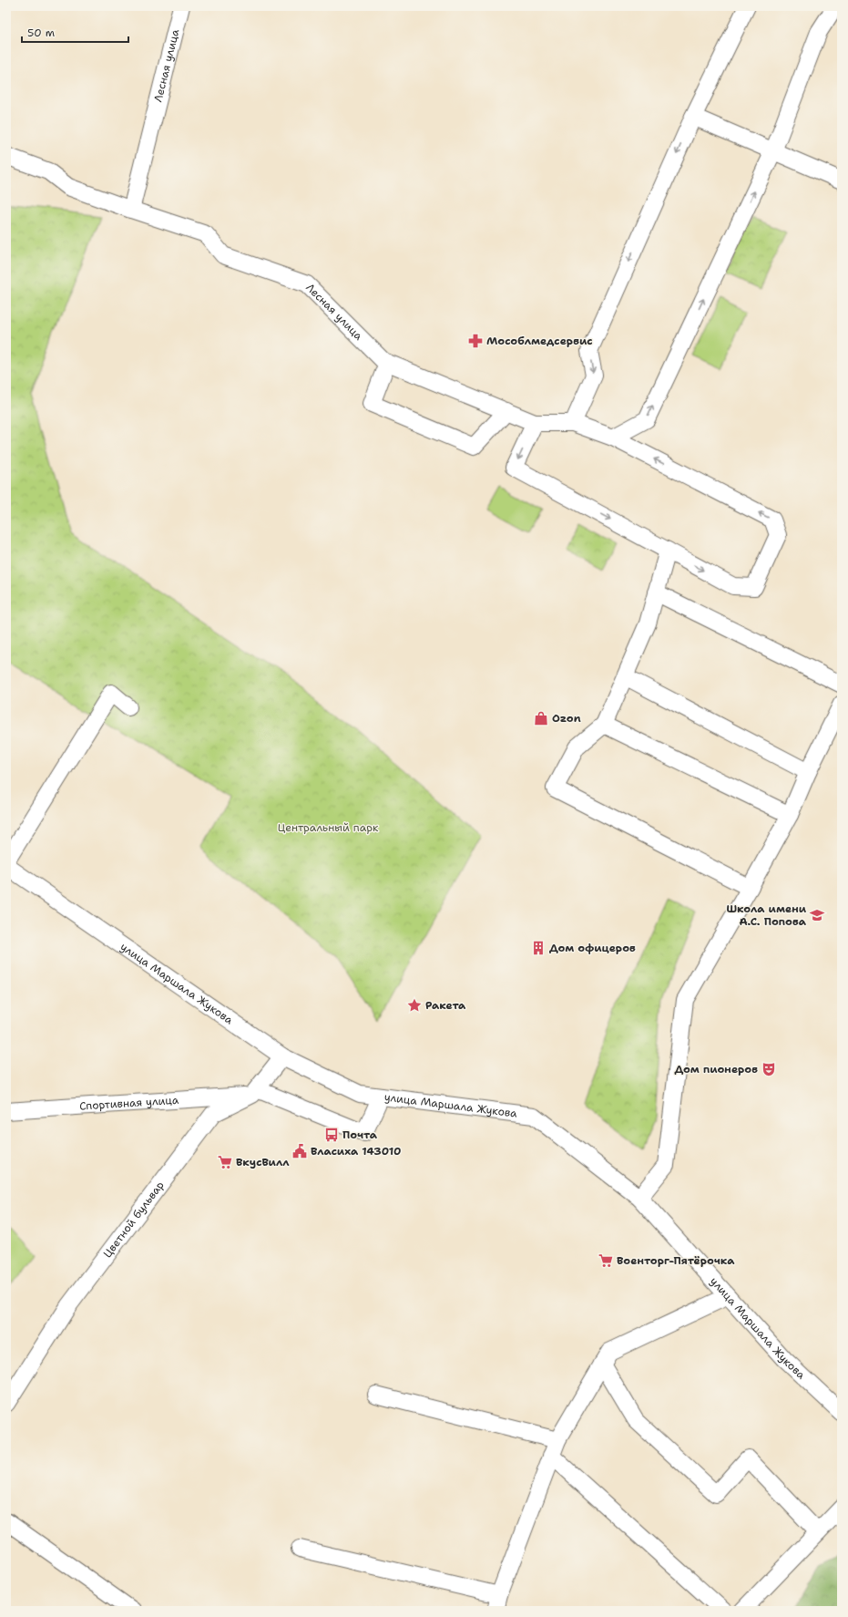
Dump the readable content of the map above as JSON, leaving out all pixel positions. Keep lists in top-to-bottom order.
{
  "streets": {
    "street": [
      "Лесная улица",
      "улица Маршала Жукова",
      "Спортивная улица",
      "Цветной бульвар"
    ]
  },
  "crossings": [
    ["улица Маршала Жукова", "Цветной бульвар"],
    ["Спортивная улица", "Цветной бульвар"]
  ],
  "parks": ["Центральный парк"],
  "places": {
    "pharmacy": ["Мособлмедсервис"],
    "shop": ["Ozon"],
    "school or university": ["Школа имени А.С. Попова"],
    "building": ["Дом офицеров"],
    "place": ["Ракета"],
    "theatre": ["Дом пионеров"],
    "bus stop": ["Почта"],
    "public building": ["Власиха 143010"],
    "supermarket": ["ВкусВилл", "Военторг-Пятёрочка"]
  },
  "scale_bar": "50 m"
}
